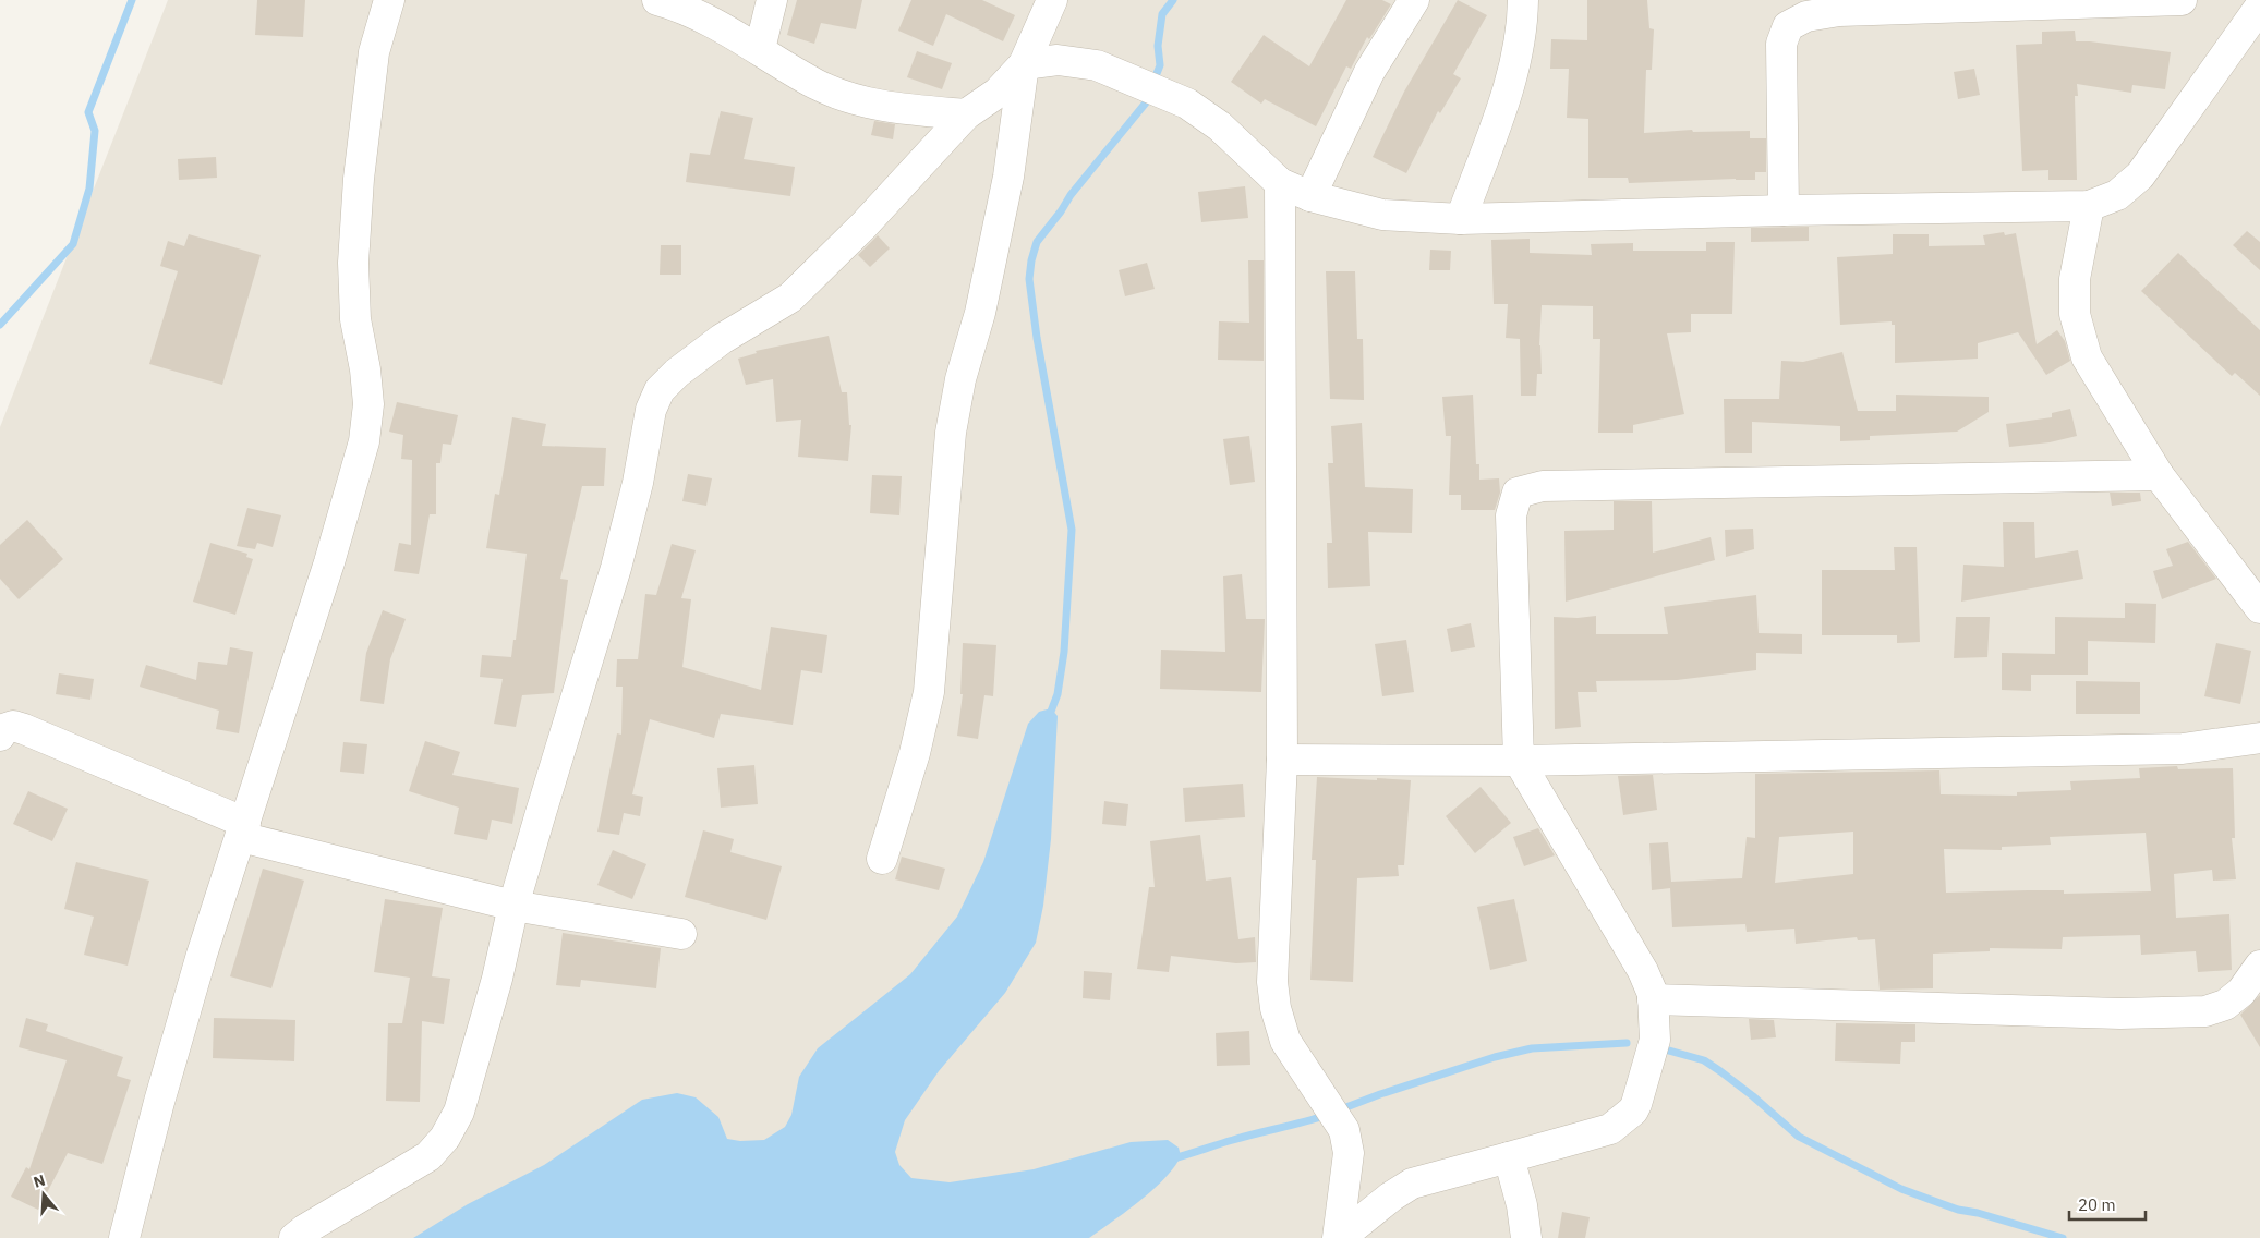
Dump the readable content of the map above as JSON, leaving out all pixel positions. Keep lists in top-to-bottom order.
{
  "scale_bar": "20 m",
  "north": "top"
}
